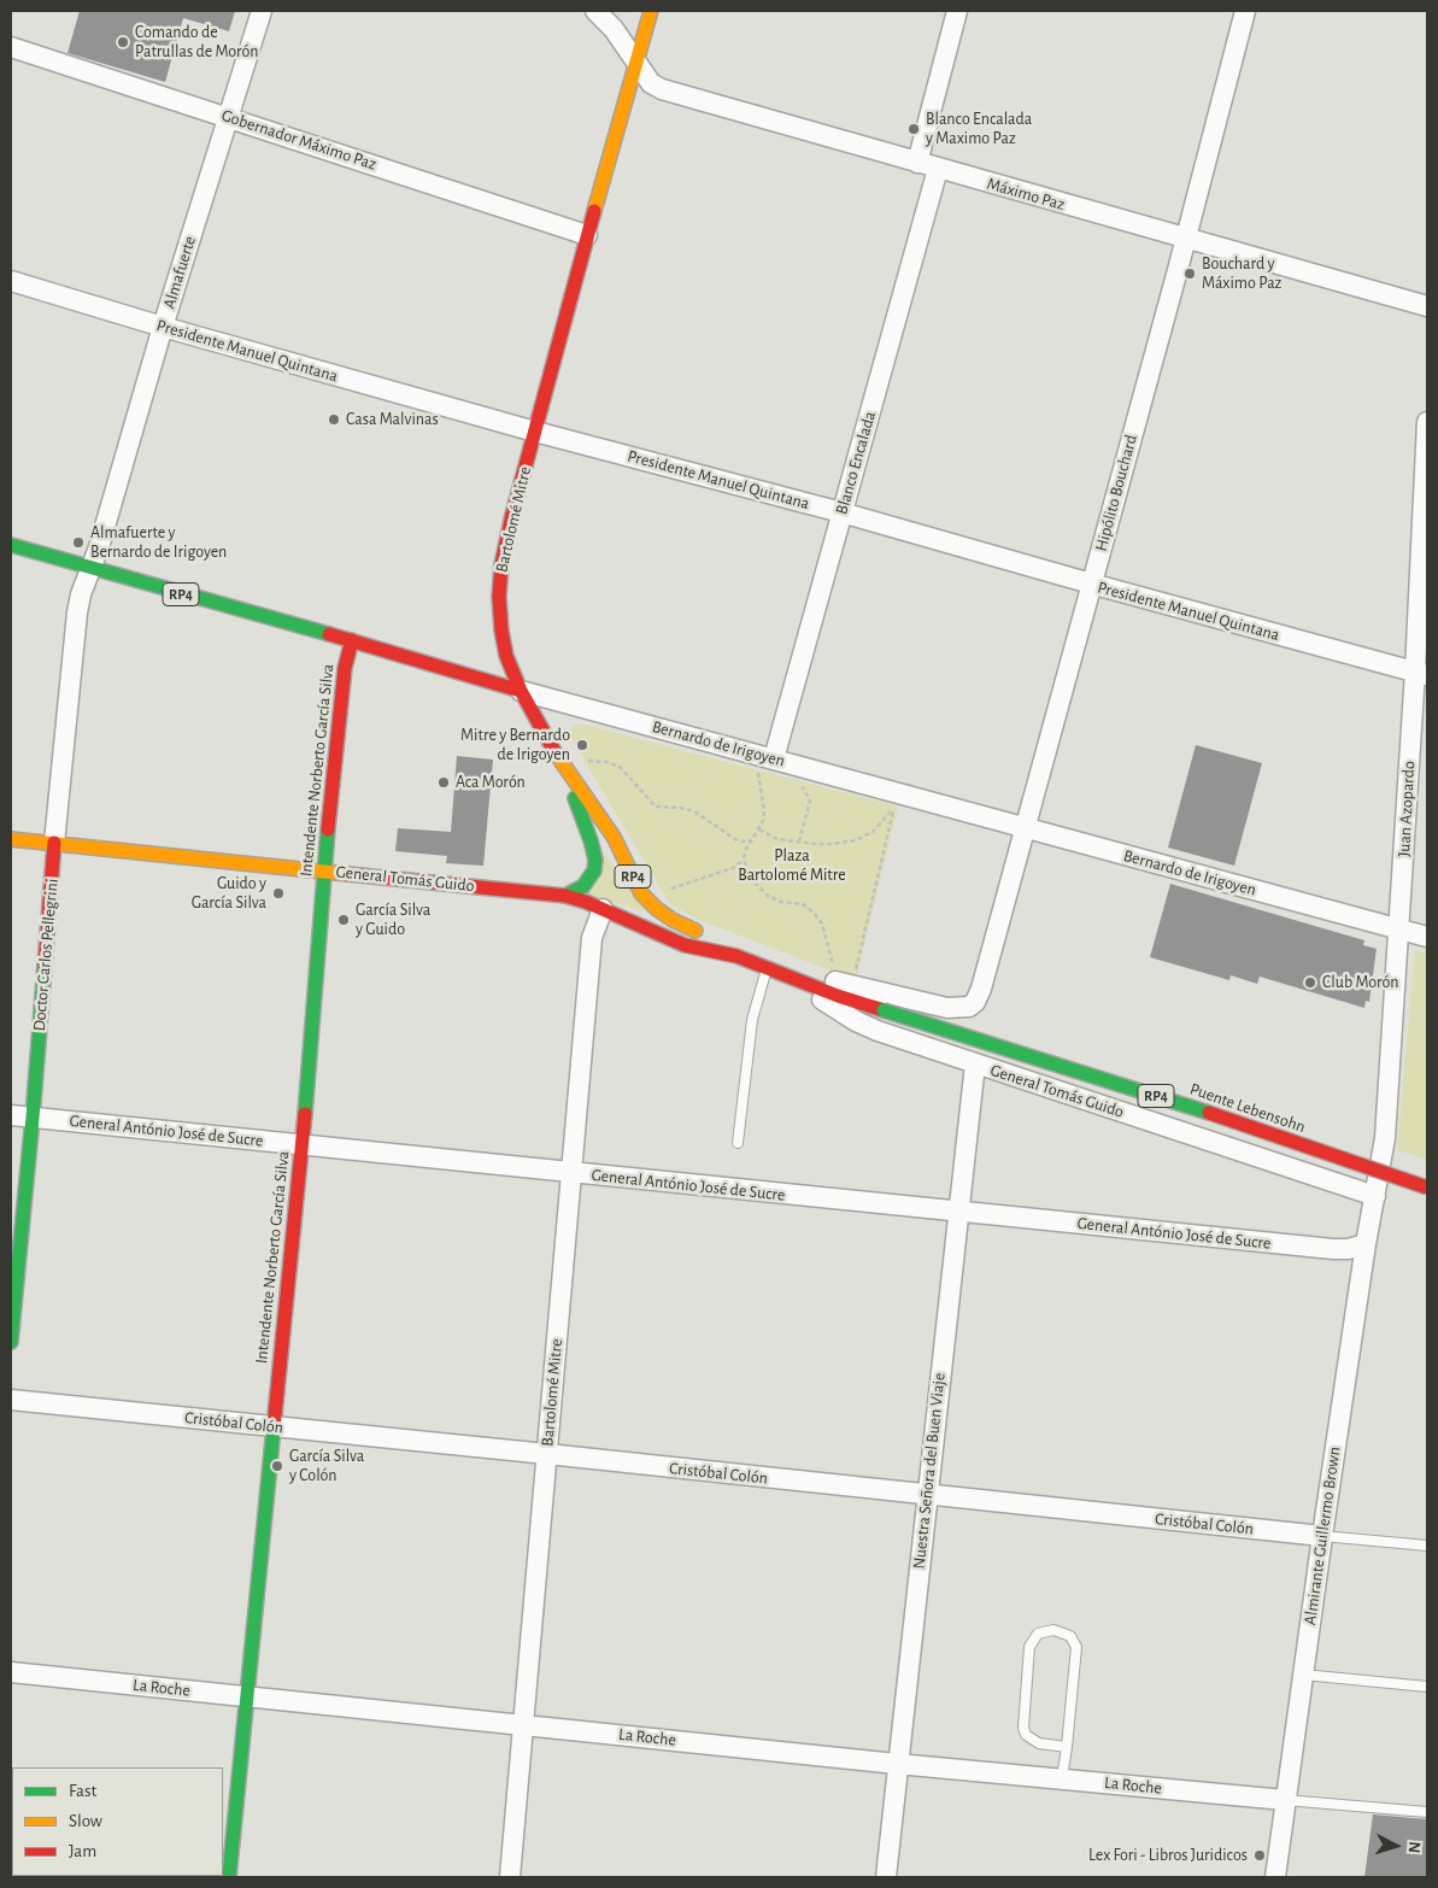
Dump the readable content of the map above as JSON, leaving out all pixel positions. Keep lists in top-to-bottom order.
{
  "streets": {
    "main road": [
      "Bartolomé Mitre",
      "RP4",
      "Bernardo de Irigoyen",
      "Intendente Norberto García Silva",
      "General Tomás Guido",
      "Doctor Carlos Pellegrini",
      "Puente Lebensohn"
    ],
    "street": [
      "Gobernador Máximo Paz",
      "Máximo Paz",
      "Almafuerte",
      "Presidente Manuel Quintana",
      "Blanco Encalada",
      "Hipólito Bouchard",
      "Juan Azopardo",
      "General António José de Sucre",
      "Cristóbal Colón",
      "Nuestra Señora del Buen Viaje",
      "Almirante Guillermo Brown",
      "La Roche"
    ]
  },
  "crossings": [
    ["Gobernador Máximo Paz", "Almafuerte"],
    ["Gobernador Máximo Paz", "Bartolomé Mitre"],
    ["Máximo Paz", "Blanco Encalada"],
    ["Máximo Paz", "Hipólito Bouchard"],
    ["Máximo Paz", "Bartolomé Mitre"],
    ["Almafuerte", "Presidente Manuel Quintana"],
    ["Almafuerte", "Bernardo de Irigoyen"],
    ["Almafuerte", "Doctor Carlos Pellegrini"],
    ["Presidente Manuel Quintana", "Blanco Encalada"],
    ["Presidente Manuel Quintana", "Hipólito Bouchard"],
    ["Presidente Manuel Quintana", "Bartolomé Mitre"],
    ["Presidente Manuel Quintana", "Juan Azopardo"],
    ["Blanco Encalada", "Bernardo de Irigoyen"],
    ["Hipólito Bouchard", "Bernardo de Irigoyen"],
    ["Hipólito Bouchard", "General Tomás Guido"],
    ["Bartolomé Mitre", "Bernardo de Irigoyen"],
    ["Bartolomé Mitre", "General Tomás Guido"],
    ["Bartolomé Mitre", "General António José de Sucre"],
    ["Bartolomé Mitre", "Cristóbal Colón"],
    ["Bartolomé Mitre", "La Roche"],
    ["Bernardo de Irigoyen", "Intendente Norberto García Silva"],
    ["Bernardo de Irigoyen", "Juan Azopardo"],
    ["Bernardo de Irigoyen", "Doctor Carlos Pellegrini"],
    ["Intendente Norberto García Silva", "General Tomás Guido"],
    ["Intendente Norberto García Silva", "General António José de Sucre"],
    ["Intendente Norberto García Silva", "Cristóbal Colón"],
    ["Intendente Norberto García Silva", "La Roche"],
    ["Juan Azopardo", "General Tomás Guido"],
    ["Juan Azopardo", "Almirante Guillermo Brown"],
    ["General Tomás Guido", "Doctor Carlos Pellegrini"],
    ["General Tomás Guido", "Puente Lebensohn"],
    ["General Tomás Guido", "Nuestra Señora del Buen Viaje"],
    ["General Tomás Guido", "Almirante Guillermo Brown"],
    ["Doctor Carlos Pellegrini", "General António José de Sucre"],
    ["General António José de Sucre", "Nuestra Señora del Buen Viaje"],
    ["General António José de Sucre", "Almirante Guillermo Brown"],
    ["Cristóbal Colón", "Nuestra Señora del Buen Viaje"],
    ["Cristóbal Colón", "Almirante Guillermo Brown"],
    ["Nuestra Señora del Buen Viaje", "La Roche"],
    ["Almirante Guillermo Brown", "La Roche"]
  ],
  "parks": ["Plaza Bartolomé Mitre"],
  "places": [
    "Comando de Patrullas de Morón",
    "Blanco Encalada y Maximo Paz",
    "Bouchard y Máximo Paz",
    "Casa Malvinas",
    "Almafuerte y Bernardo de Irigoyen",
    "Mitre y Bernardo de Irigoyen",
    "Aca Morón",
    "Guido y García Silva",
    "García Silva y Guido",
    "Club Morón",
    "García Silva y Colón",
    "Lex Fori - Libros Juridicos"
  ],
  "legend": ["Fast", "Slow", "Jam"],
  "north": "right"
}
